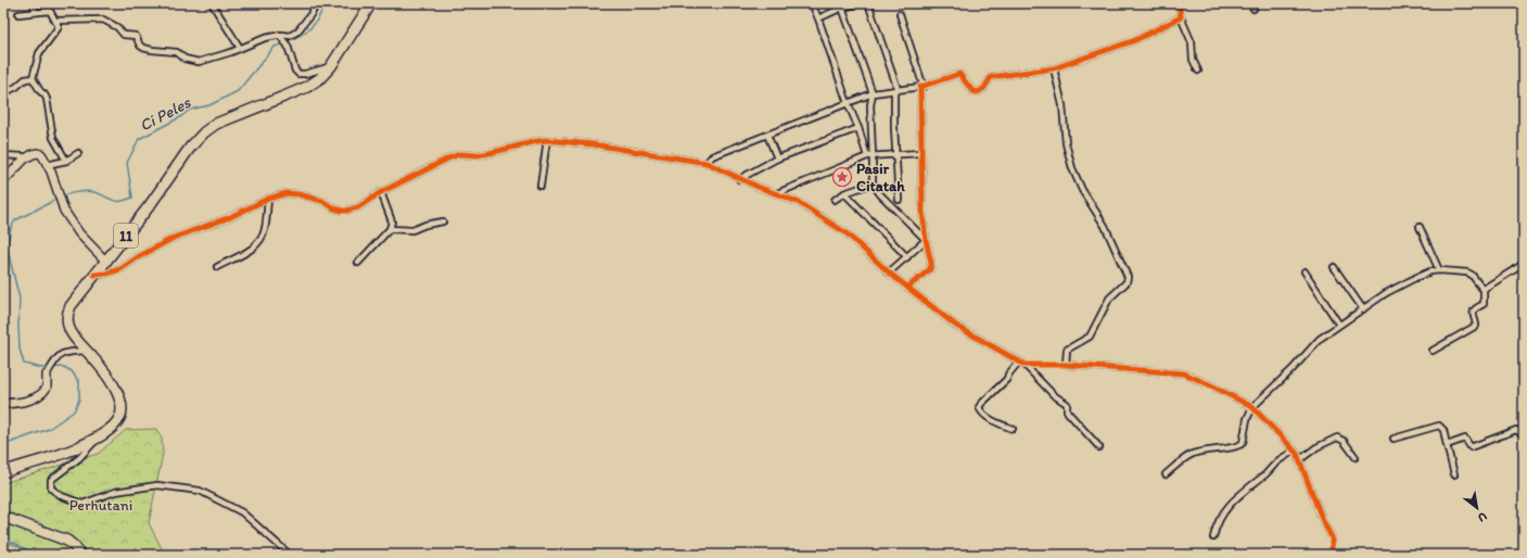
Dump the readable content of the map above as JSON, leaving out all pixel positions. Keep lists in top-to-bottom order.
{
  "streets": {
    "highway": ["11"]
  },
  "water": ["Ci Peles"],
  "parks": ["Perhutani"],
  "places": {
    "place": ["Pasir Citatah"]
  },
  "north": "bottom right"
}
